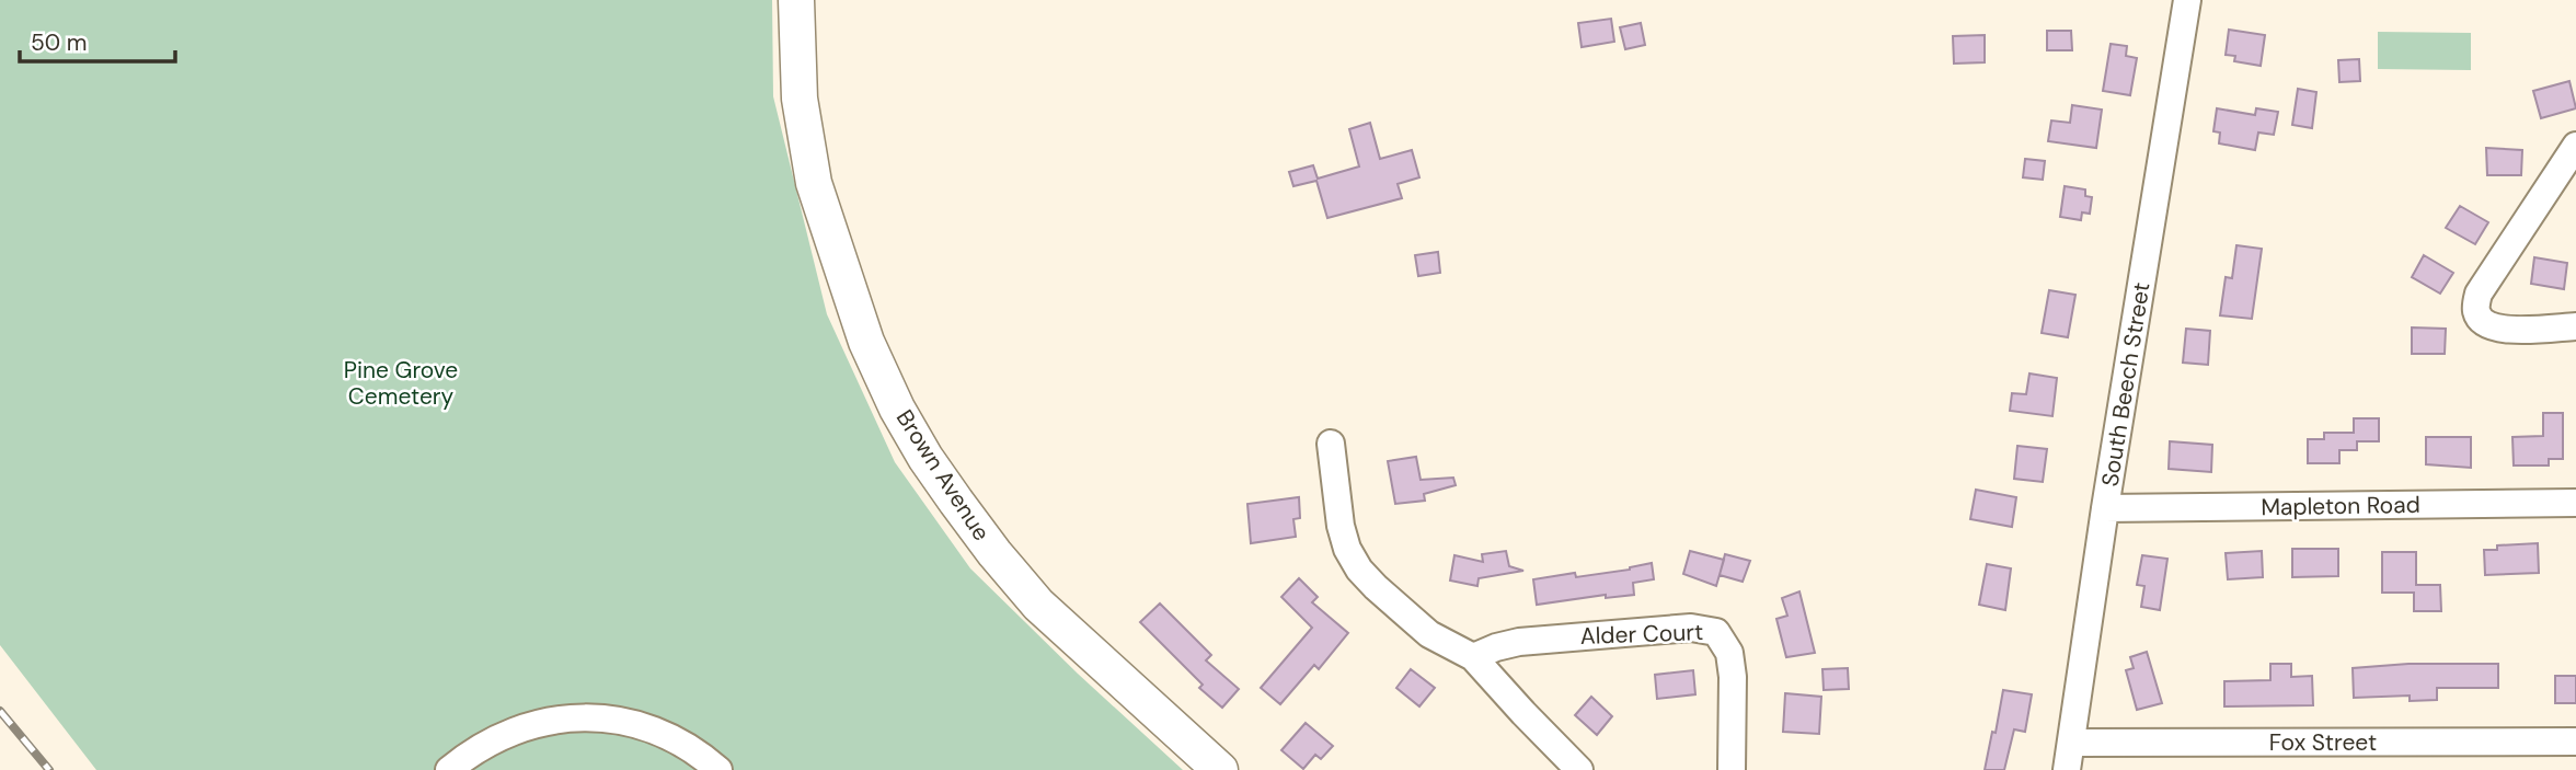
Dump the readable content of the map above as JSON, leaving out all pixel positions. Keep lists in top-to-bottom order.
{
  "streets": {
    "main road": ["Brown Avenue"],
    "street": [
      "South Beech Street",
      "Mapleton Road",
      "Alder Court",
      "Fox Street"
    ]
  },
  "crossings": [
    ["South Beech Street", "Mapleton Road"],
    ["South Beech Street", "Fox Street"]
  ],
  "parks": ["Pine Grove Cemetery"],
  "scale_bar": "50 m"
}
